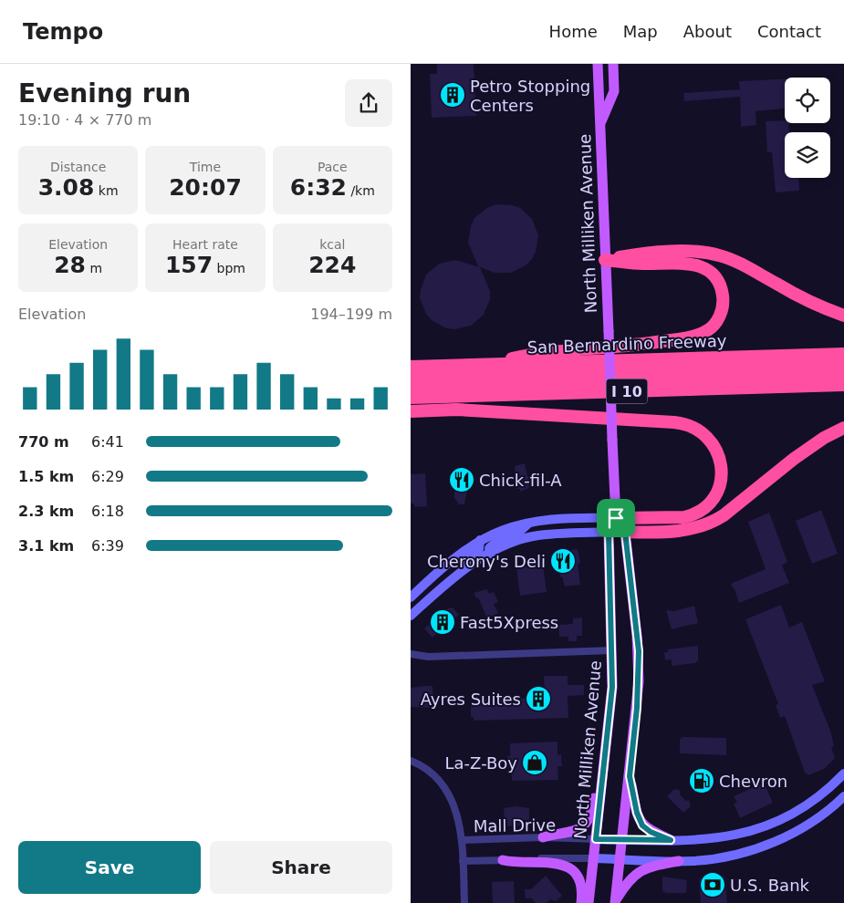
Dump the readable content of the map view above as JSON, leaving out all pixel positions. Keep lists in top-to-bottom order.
{
  "streets": {
    "highway": ["San Bernardino Freeway", "I 10"],
    "main road": ["North Milliken Avenue"],
    "street": ["Mall Drive"]
  },
  "crossings": [
    ["North Milliken Avenue", "Mall Drive"]
  ],
  "places": {
    "building": ["Petro Stopping Centers", "Fast5Xpress", "Ayres Suites"],
    "restaurant": ["Chick-fil-A", "Cherony's Deli"],
    "shop": ["La-Z-Boy"],
    "fuel station": ["Chevron"],
    "bank": ["U.S. Bank"]
  },
  "page": {
    "header": "Tempo",
    "nav": [
      "Home",
      "Map",
      "About",
      "Contact"
    ],
    "heading": ["Evening run", "19:10 · 4 × 770 m"],
    "stats": [
      ["Distance", "3.08 km"],
      ["Time", "20:07"],
      ["Pace", "6:32 /km"],
      ["Elevation", "28 m"],
      ["Heart rate", "157 bpm"],
      ["kcal", "224"]
    ],
    "chart": ["Elevation", "194–199 m"],
    "list": [
      {
        "name": "770 m",
        "note": "6:41"
      },
      {
        "name": "1.5 km",
        "note": "6:29"
      },
      {
        "name": "2.3 km",
        "note": "6:18"
      },
      {
        "name": "3.1 km",
        "note": "6:39"
      }
    ],
    "buttons": ["Save", "Share"]
  }
}
